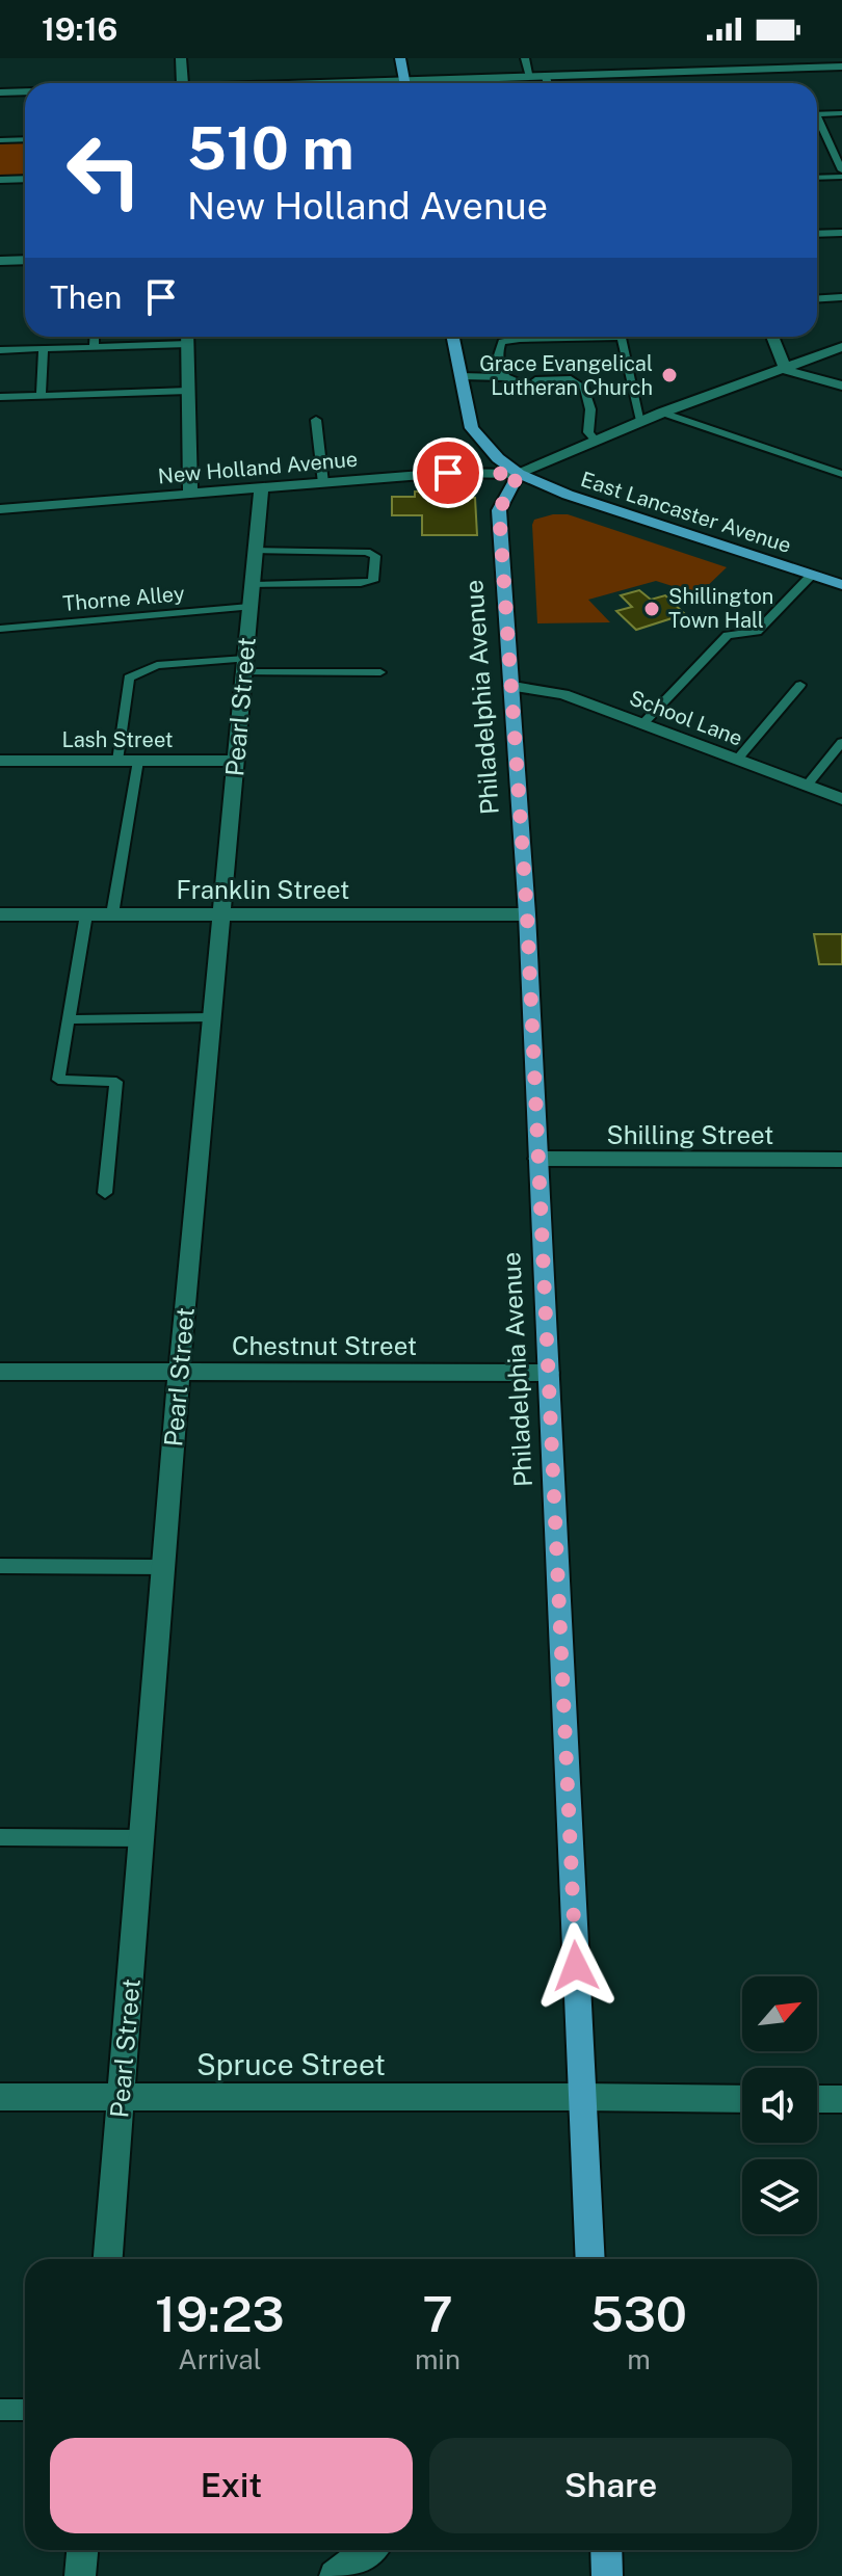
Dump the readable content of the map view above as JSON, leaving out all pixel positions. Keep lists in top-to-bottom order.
{
  "streets": {
    "main road": ["East Lancaster Avenue", "Philadelphia Avenue"],
    "street": [
      "New Holland Avenue",
      "Pearl Street",
      "School Lane",
      "Lash Street",
      "Franklin Street",
      "Shilling Street",
      "Chestnut Street",
      "Spruce Street"
    ],
    "lane": ["Thorne Alley"]
  },
  "crossings": [
    ["New Holland Avenue", "East Lancaster Avenue"],
    ["New Holland Avenue", "Philadelphia Avenue"],
    ["New Holland Avenue", "Pearl Street"],
    ["East Lancaster Avenue", "Philadelphia Avenue"],
    ["Thorne Alley", "Pearl Street"],
    ["Philadelphia Avenue", "School Lane"],
    ["Philadelphia Avenue", "Franklin Street"],
    ["Philadelphia Avenue", "Shilling Street"],
    ["Philadelphia Avenue", "Chestnut Street"],
    ["Philadelphia Avenue", "Spruce Street"],
    ["Pearl Street", "Lash Street"],
    ["Pearl Street", "Franklin Street"],
    ["Pearl Street", "Chestnut Street"],
    ["Pearl Street", "Spruce Street"]
  ],
  "places": ["Grace Evangelical Lutheran Church", "Shillington Town Hall"],
  "north": "top right",
  "page": {
    "status": "19:16",
    "turn": ["510 m", "New Holland Avenue"],
    "then": "Then",
    "eta": [
      "19:23",
      "Arrival",
      "7",
      "min",
      "530",
      "m"
    ],
    "buttons": ["Exit", "Share"]
  }
}
